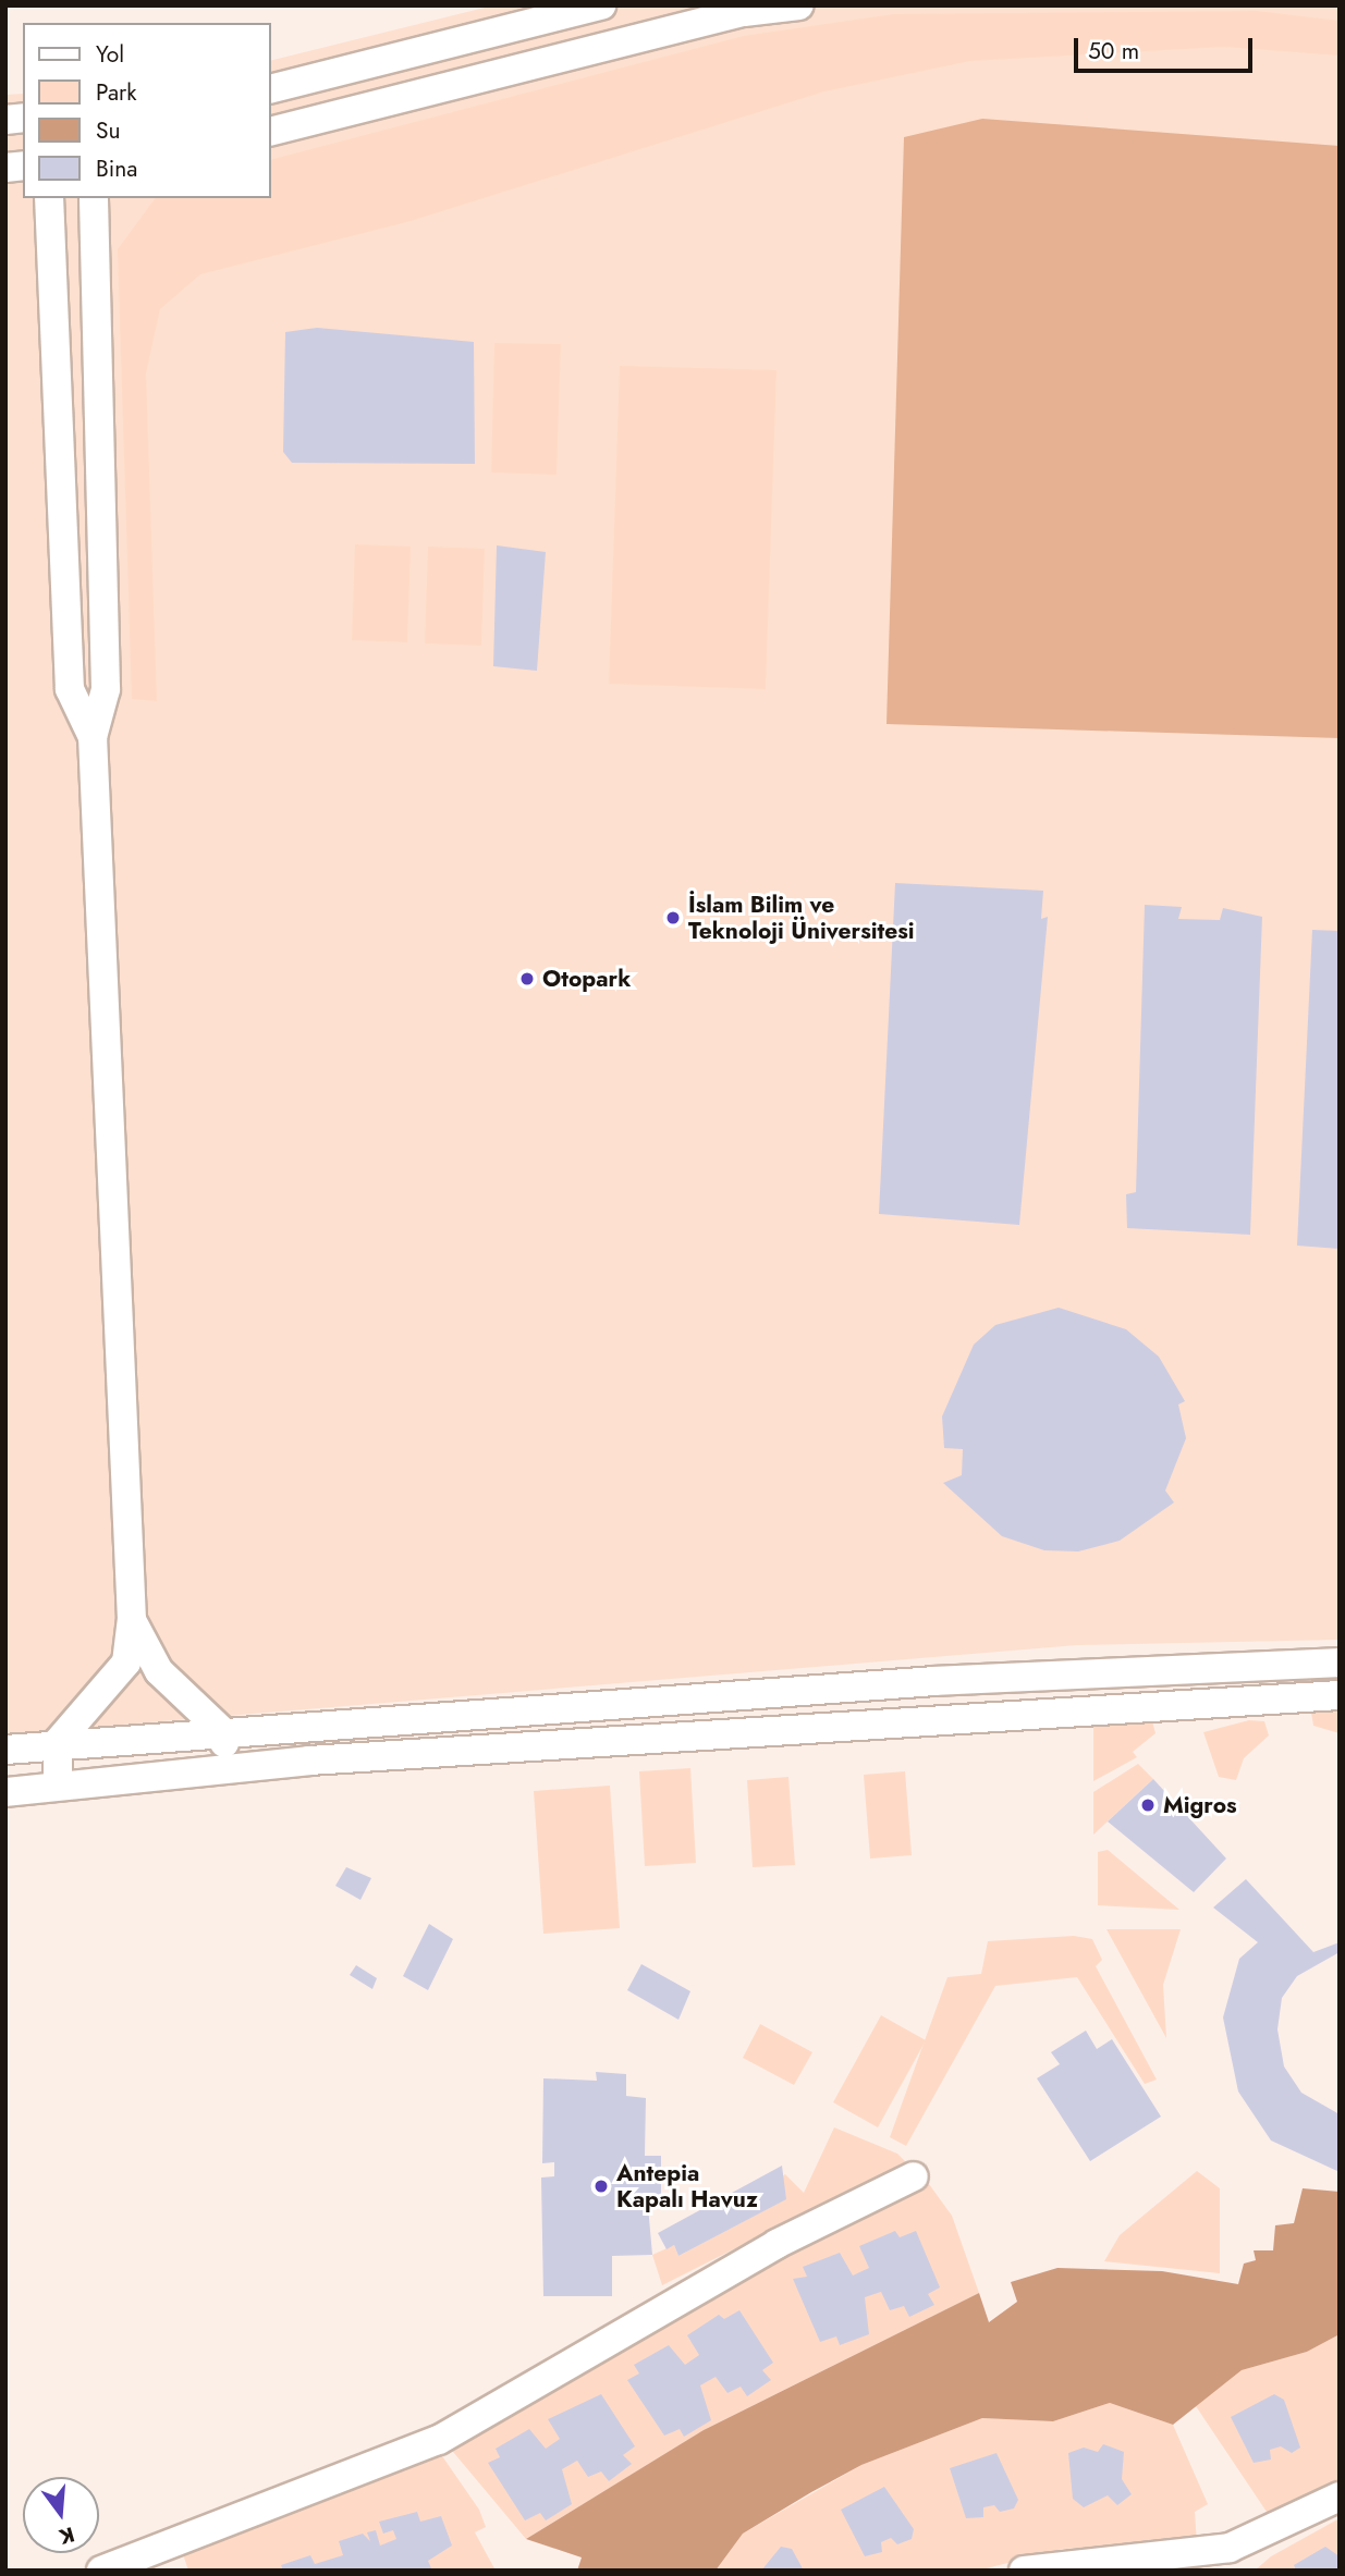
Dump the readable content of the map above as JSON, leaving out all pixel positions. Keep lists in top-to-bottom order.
{
  "places": [
    "İslam Bilim ve Teknoloji Üniversitesi",
    "Otopark",
    "Migros",
    "Antepia Kapalı Havuz"
  ],
  "legend": [
    "Yol",
    "Park",
    "Su",
    "Bina"
  ],
  "scale_bar": "50 m",
  "north": "bottom"
}
